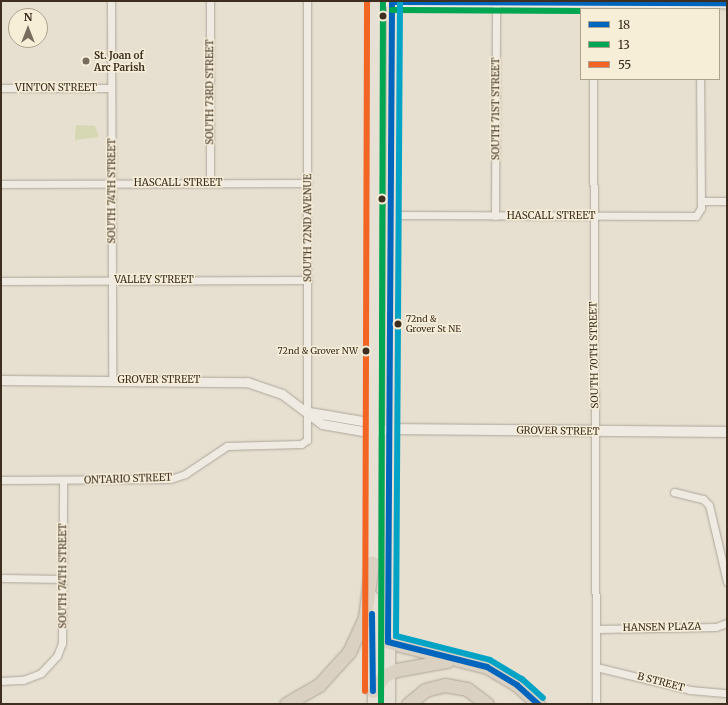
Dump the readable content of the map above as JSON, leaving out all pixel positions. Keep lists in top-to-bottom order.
{
  "streets": {
    "main road": ["GROVER STREET"],
    "street": [
      "VINTON STREET",
      "SOUTH 73RD STREET",
      "SOUTH 71ST STREET",
      "HASCALL STREET",
      "SOUTH 74TH STREET",
      "SOUTH 72ND AVENUE",
      "VALLEY STREET",
      "SOUTH 70TH STREET",
      "ONTARIO STREET",
      "HANSEN PLAZA",
      "B STREET"
    ]
  },
  "crossings": [
    ["VINTON STREET", "SOUTH 74TH STREET"],
    ["SOUTH 73RD STREET", "HASCALL STREET"],
    ["SOUTH 71ST STREET", "HASCALL STREET"],
    ["HASCALL STREET", "SOUTH 74TH STREET"],
    ["HASCALL STREET", "SOUTH 72ND AVENUE"],
    ["HASCALL STREET", "SOUTH 70TH STREET"],
    ["SOUTH 74TH STREET", "VALLEY STREET"],
    ["SOUTH 74TH STREET", "GROVER STREET"],
    ["SOUTH 74TH STREET", "ONTARIO STREET"],
    ["SOUTH 72ND AVENUE", "VALLEY STREET"],
    ["SOUTH 72ND AVENUE", "GROVER STREET"],
    ["SOUTH 72ND AVENUE", "ONTARIO STREET"],
    ["SOUTH 70TH STREET", "GROVER STREET"],
    ["SOUTH 70TH STREET", "HANSEN PLAZA"],
    ["SOUTH 70TH STREET", "B STREET"]
  ],
  "places": ["St. Joan of Arc Parish", "72nd & Grover St NE", "72nd & Grover NW"],
  "lines": ["transit line 13", "transit line 55", "transit line 18"],
  "legend": ["18", "13", "55"],
  "north": "top"
}
